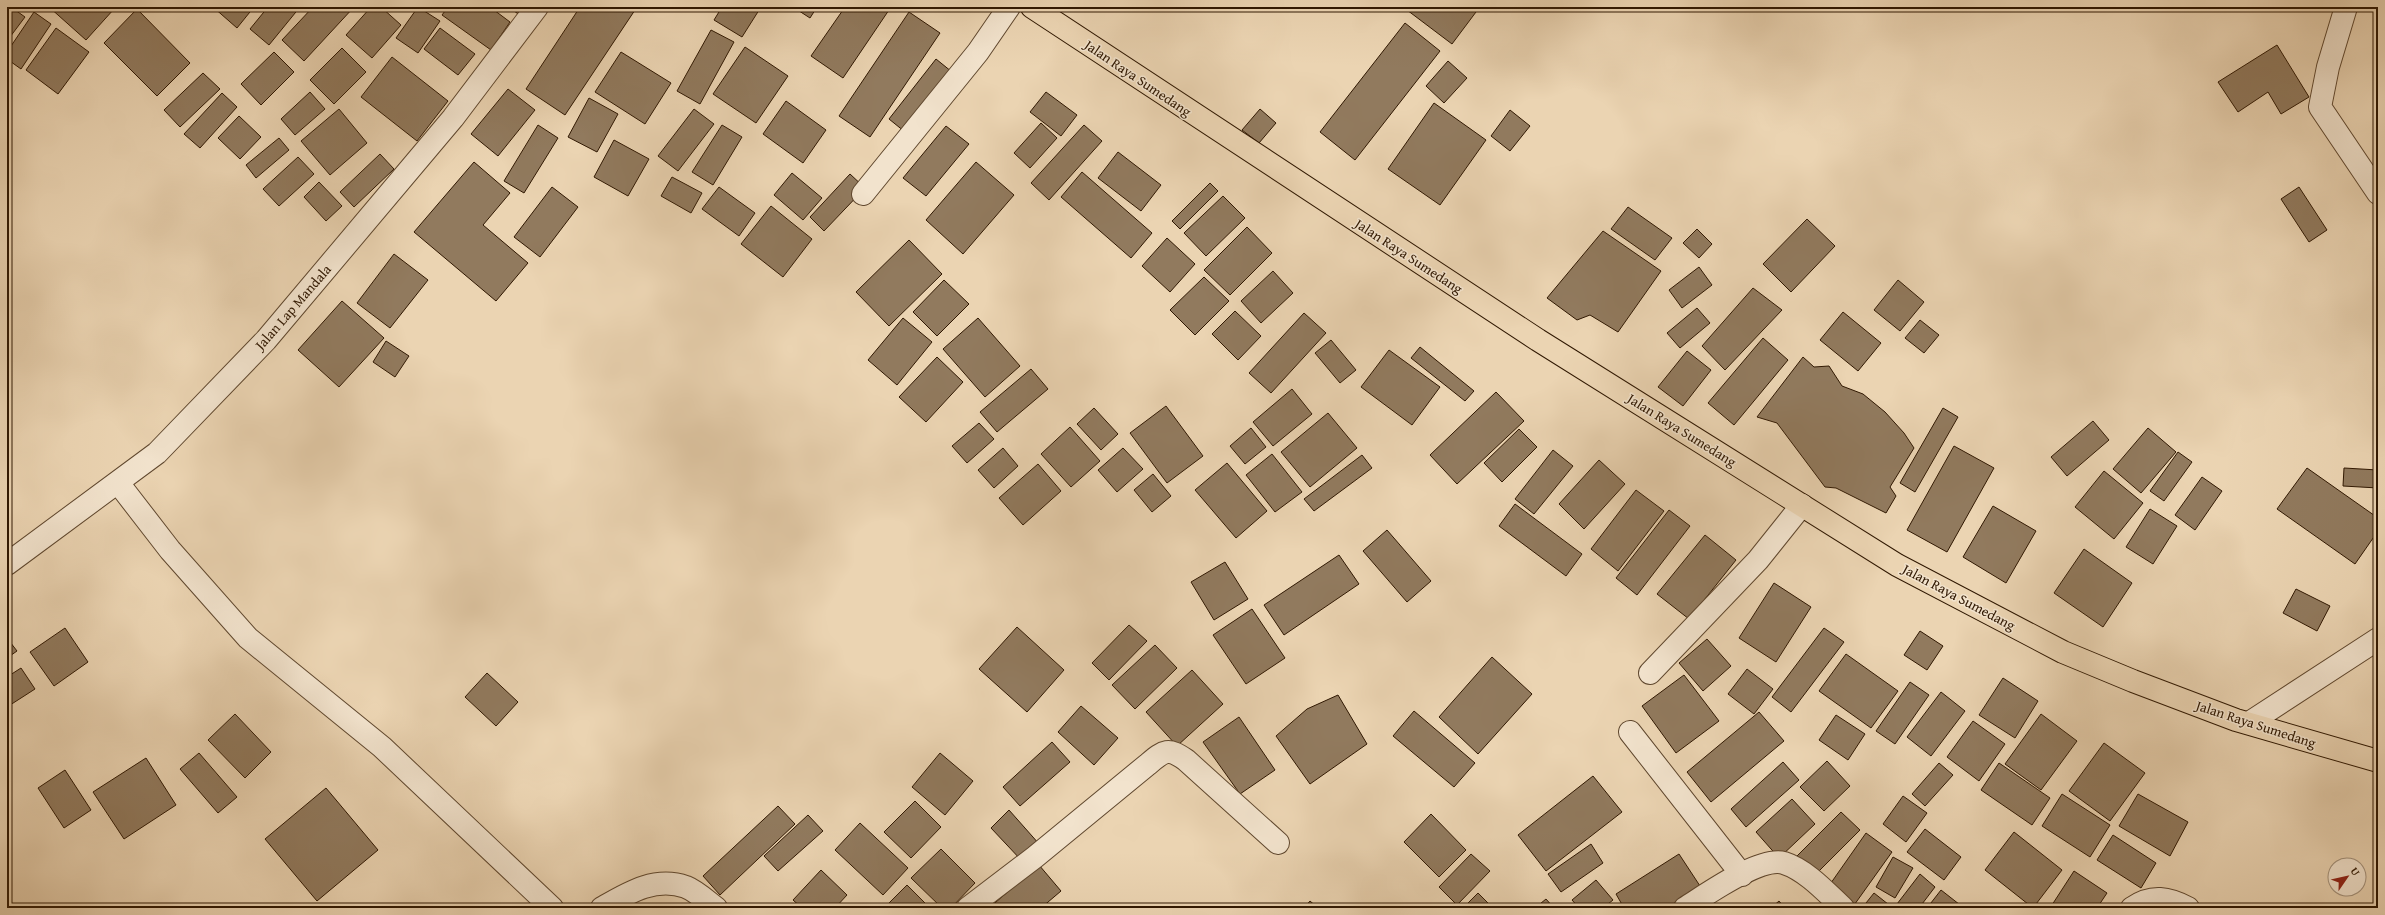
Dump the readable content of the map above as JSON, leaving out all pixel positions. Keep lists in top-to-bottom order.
{
  "streets": {
    "highway": ["Jalan Raya Sumedang"],
    "street": ["Jalan Lap Mandala"]
  },
  "north": "top right"
}
